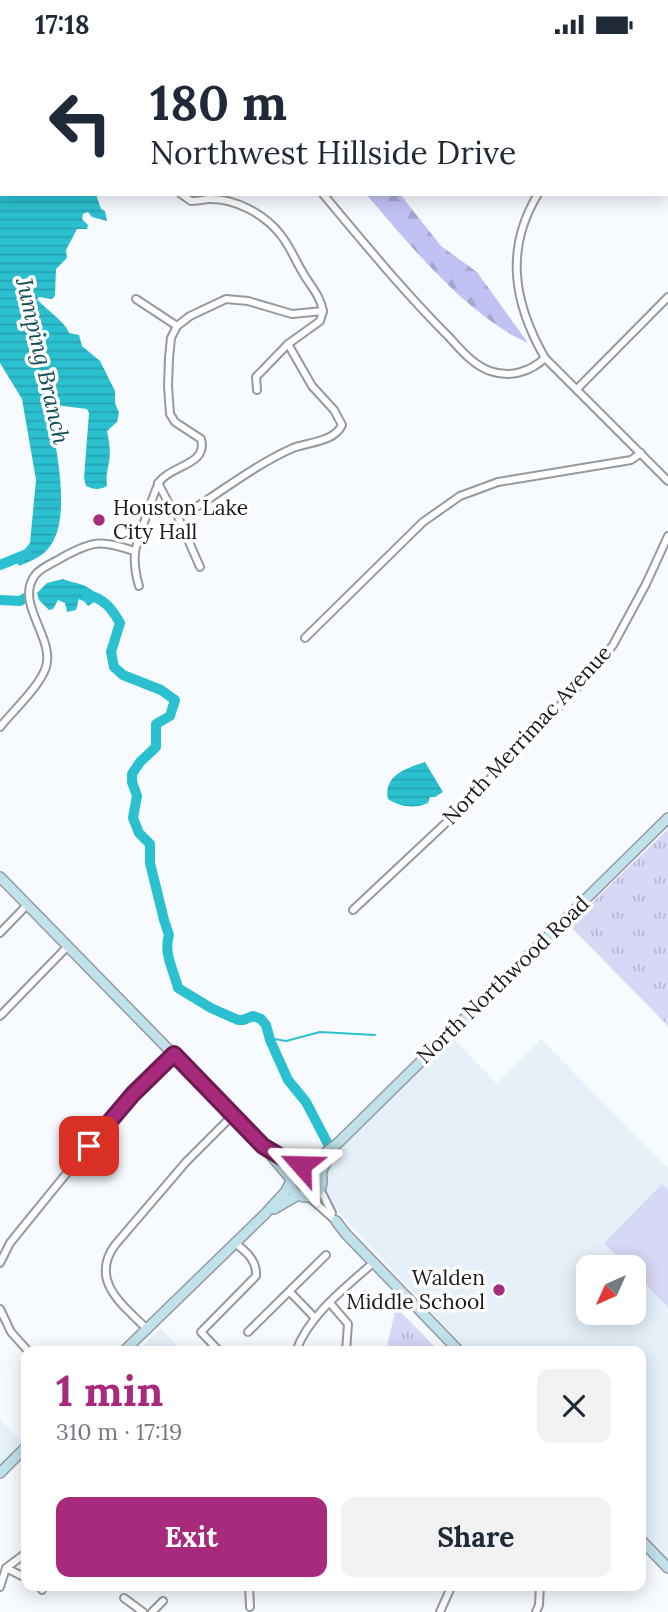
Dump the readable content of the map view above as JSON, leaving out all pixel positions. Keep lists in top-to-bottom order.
{
  "streets": {
    "street": ["North Merrimac Avenue", "North Northwood Road"]
  },
  "water": ["Jumping Branch"],
  "places": ["Houston Lake City Hall", "Walden Middle School"],
  "north": "bottom left",
  "page": {
    "status": "17:18",
    "turn": ["180 m", "Northwest Hillside Drive"],
    "heading": ["1 min", "310 m · 17:19"],
    "buttons": ["Exit", "Share"]
  }
}
